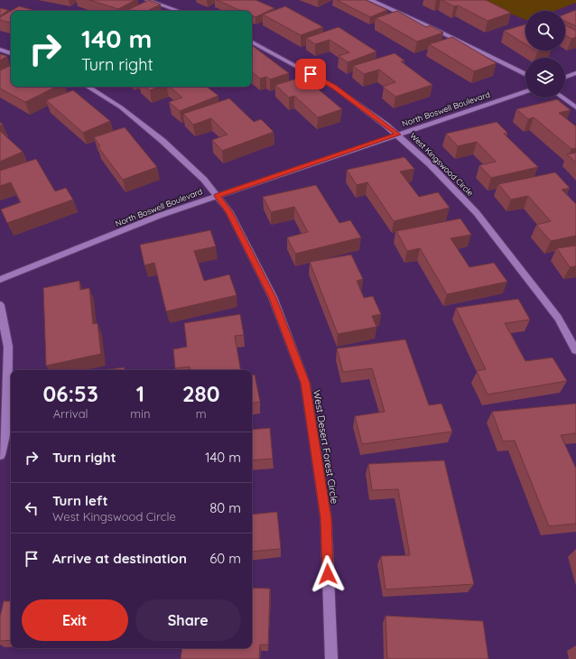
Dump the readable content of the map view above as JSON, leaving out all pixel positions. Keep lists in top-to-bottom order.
{
  "streets": {
    "street": ["North Boswell Boulevard", "West Kingswood Circle", "West Desert Forest Circle"]
  },
  "crossings": [
    ["North Boswell Boulevard", "West Kingswood Circle"],
    ["North Boswell Boulevard", "West Desert Forest Circle"]
  ],
  "page": {
    "turn": ["140 m", "Turn right"],
    "eta": [
      "06:53",
      "Arrival",
      "1",
      "min",
      "280",
      "m"
    ],
    "list": [
      {
        "name": "Turn right",
        "value": "140 m"
      },
      {
        "name": "Turn left",
        "note": "West Kingswood Circle",
        "value": "80 m"
      },
      {
        "name": "Arrive at destination",
        "value": "60 m"
      }
    ],
    "buttons": ["Exit", "Share"]
  }
}
